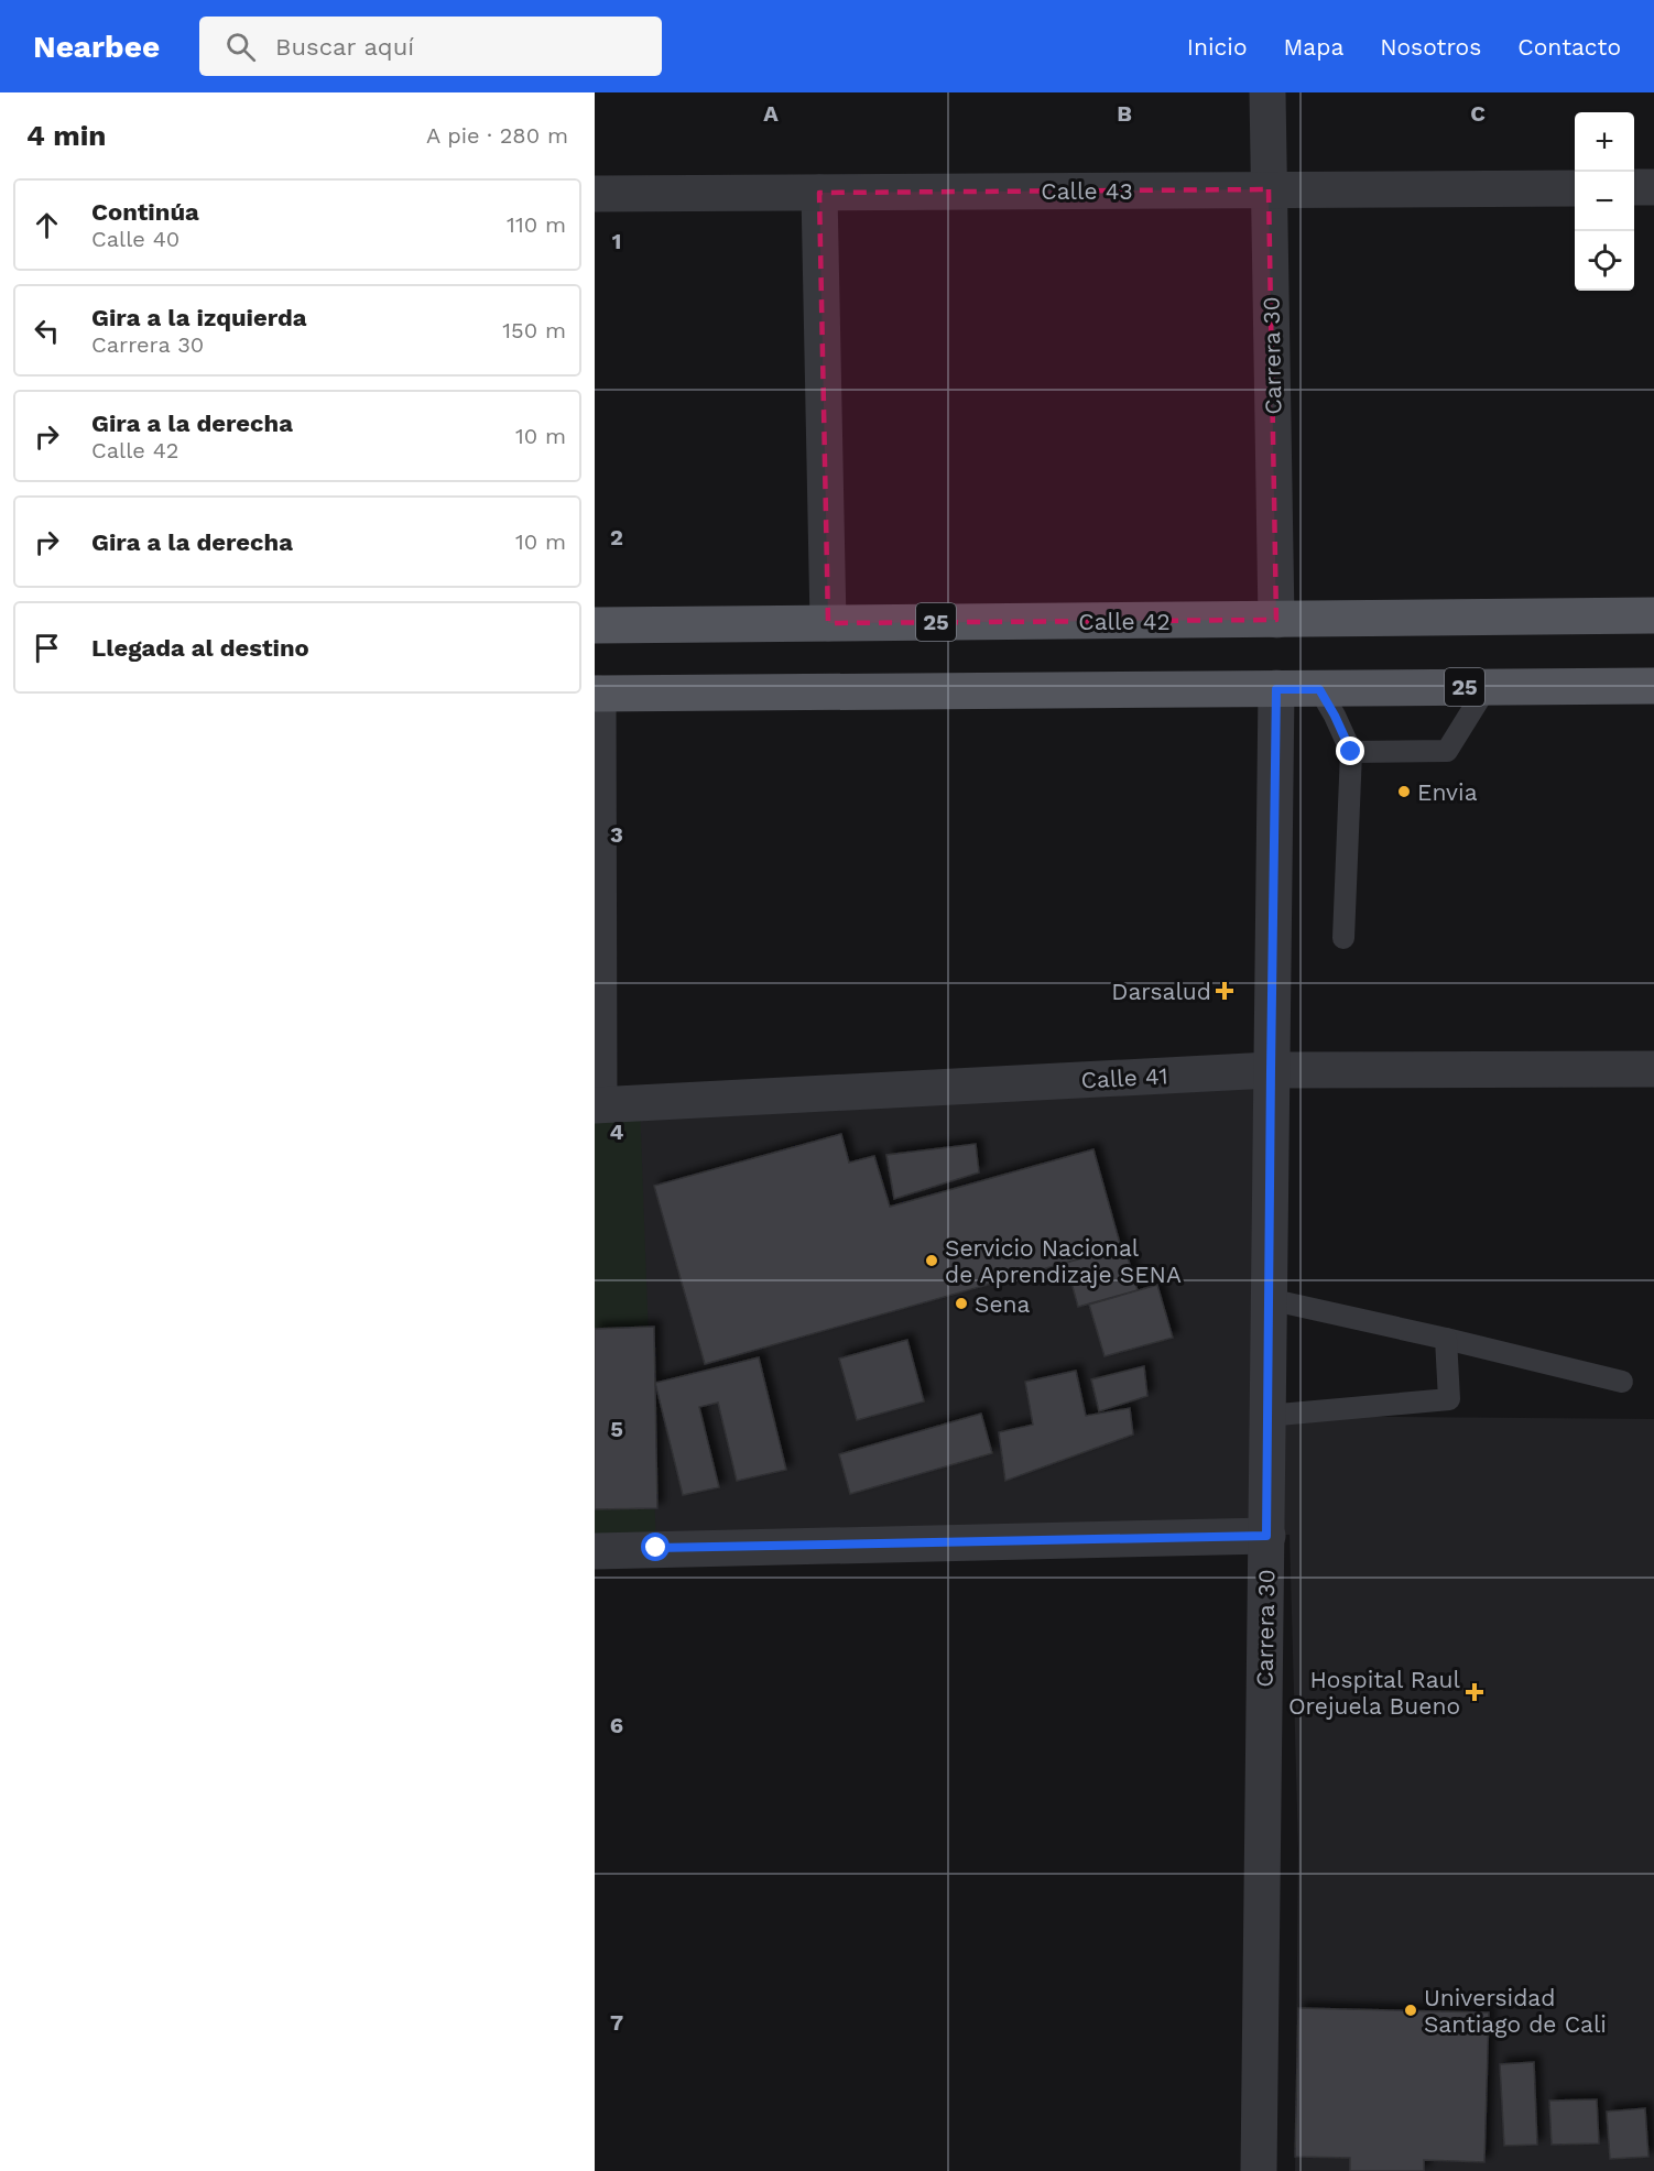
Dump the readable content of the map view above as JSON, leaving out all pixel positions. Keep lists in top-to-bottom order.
{
  "streets": {
    "main road": ["Calle 42", "25"],
    "street": ["Calle 43", "Carrera 30", "Calle 41"]
  },
  "crossings": [
    ["Calle 43", "Carrera 30"],
    ["Carrera 30", "Calle 42"],
    ["Carrera 30", "25"],
    ["Carrera 30", "Calle 41"]
  ],
  "places": {
    "other": [
      "Envia",
      "Servicio Nacional de Aprendizaje SENA",
      "Sena",
      "Universidad Santiago de Cali"
    ],
    "health": ["Darsalud", "Hospital Raul Orejuela Bueno"]
  },
  "page": {
    "header": "Nearbee",
    "search": "Buscar aquí",
    "nav": [
      "Inicio",
      "Mapa",
      "Nosotros",
      "Contacto"
    ],
    "heading": ["4 min", "A pie · 280 m"],
    "map_buttons": ["+", "−"],
    "list": [
      ["Continúa", "Calle 40", "110 m"],
      ["Gira a la izquierda", "Carrera 30", "150 m"],
      ["Gira a la derecha", "Calle 42", "10 m"],
      ["Gira a la derecha", "10 m"],
      "Llegada al destino"
    ]
  },
  "grid": {
    "columns": ["A", "B", "C"],
    "rows": [
      "1",
      "2",
      "3",
      "4",
      "5",
      "6",
      "7"
    ]
  }
}
